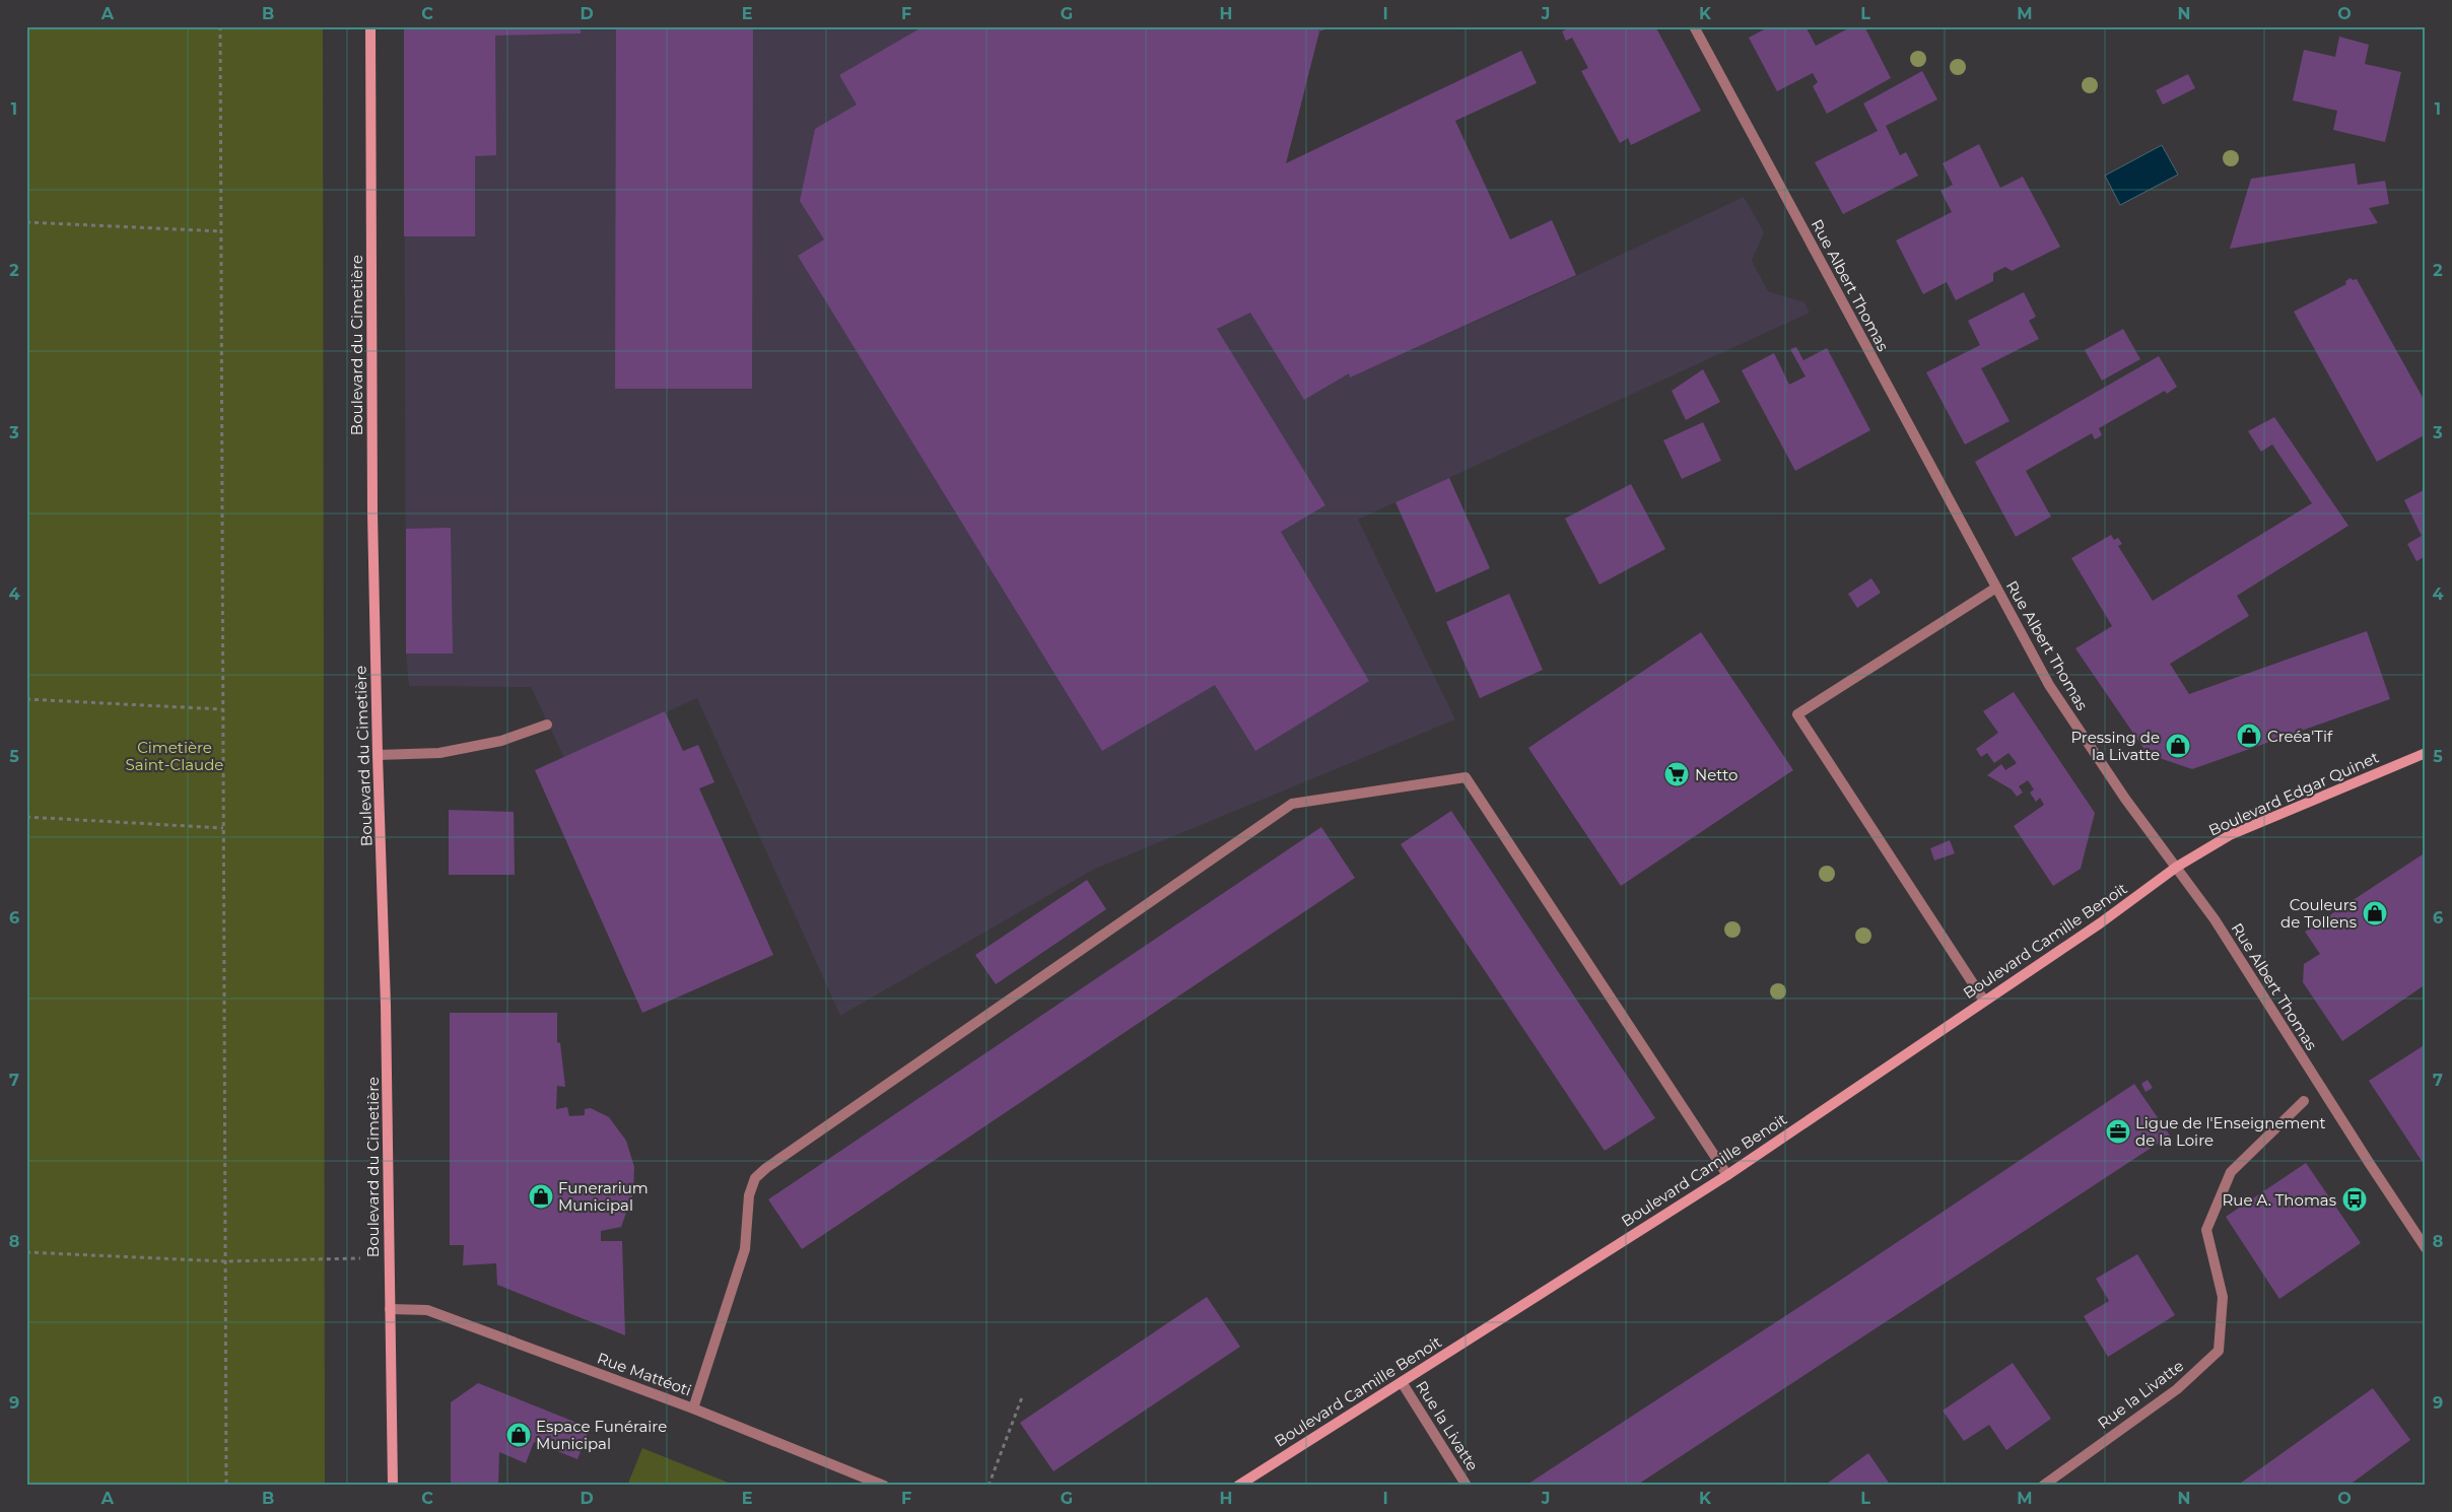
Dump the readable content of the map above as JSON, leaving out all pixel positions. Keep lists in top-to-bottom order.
{
  "streets": {
    "street": [
      "Rue Albert Thomas",
      "Boulevard du Cimetière",
      "Boulevard Edgar Quinet",
      "Boulevard Camille Benoit",
      "Rue Mattéoti",
      "Rue la Livatte"
    ]
  },
  "crossings": [
    ["Rue Albert Thomas", "Boulevard Edgar Quinet"],
    ["Rue Albert Thomas", "Boulevard Camille Benoit"],
    ["Boulevard du Cimetière", "Rue Mattéoti"],
    ["Boulevard Edgar Quinet", "Boulevard Camille Benoit"],
    ["Boulevard Camille Benoit", "Rue la Livatte"]
  ],
  "parks": ["Cimetière Saint-Claude"],
  "places": {
    "shop": [
      "Creéa'Tif",
      "Pressing de la Livatte",
      "Couleurs de Tollens",
      "Funerarium Municipal",
      "Espace Funéraire Municipal"
    ],
    "supermarket": ["Netto"],
    "office": ["Ligue de l'Enseignement de la Loire"],
    "bus stop": ["Rue A. Thomas"]
  },
  "grid": {
    "columns": [
      "A",
      "B",
      "C",
      "D",
      "E",
      "F",
      "G",
      "H",
      "I",
      "J",
      "K",
      "L",
      "M",
      "N",
      "O"
    ],
    "rows": [
      "1",
      "2",
      "3",
      "4",
      "5",
      "6",
      "7",
      "8",
      "9"
    ]
  }
}
